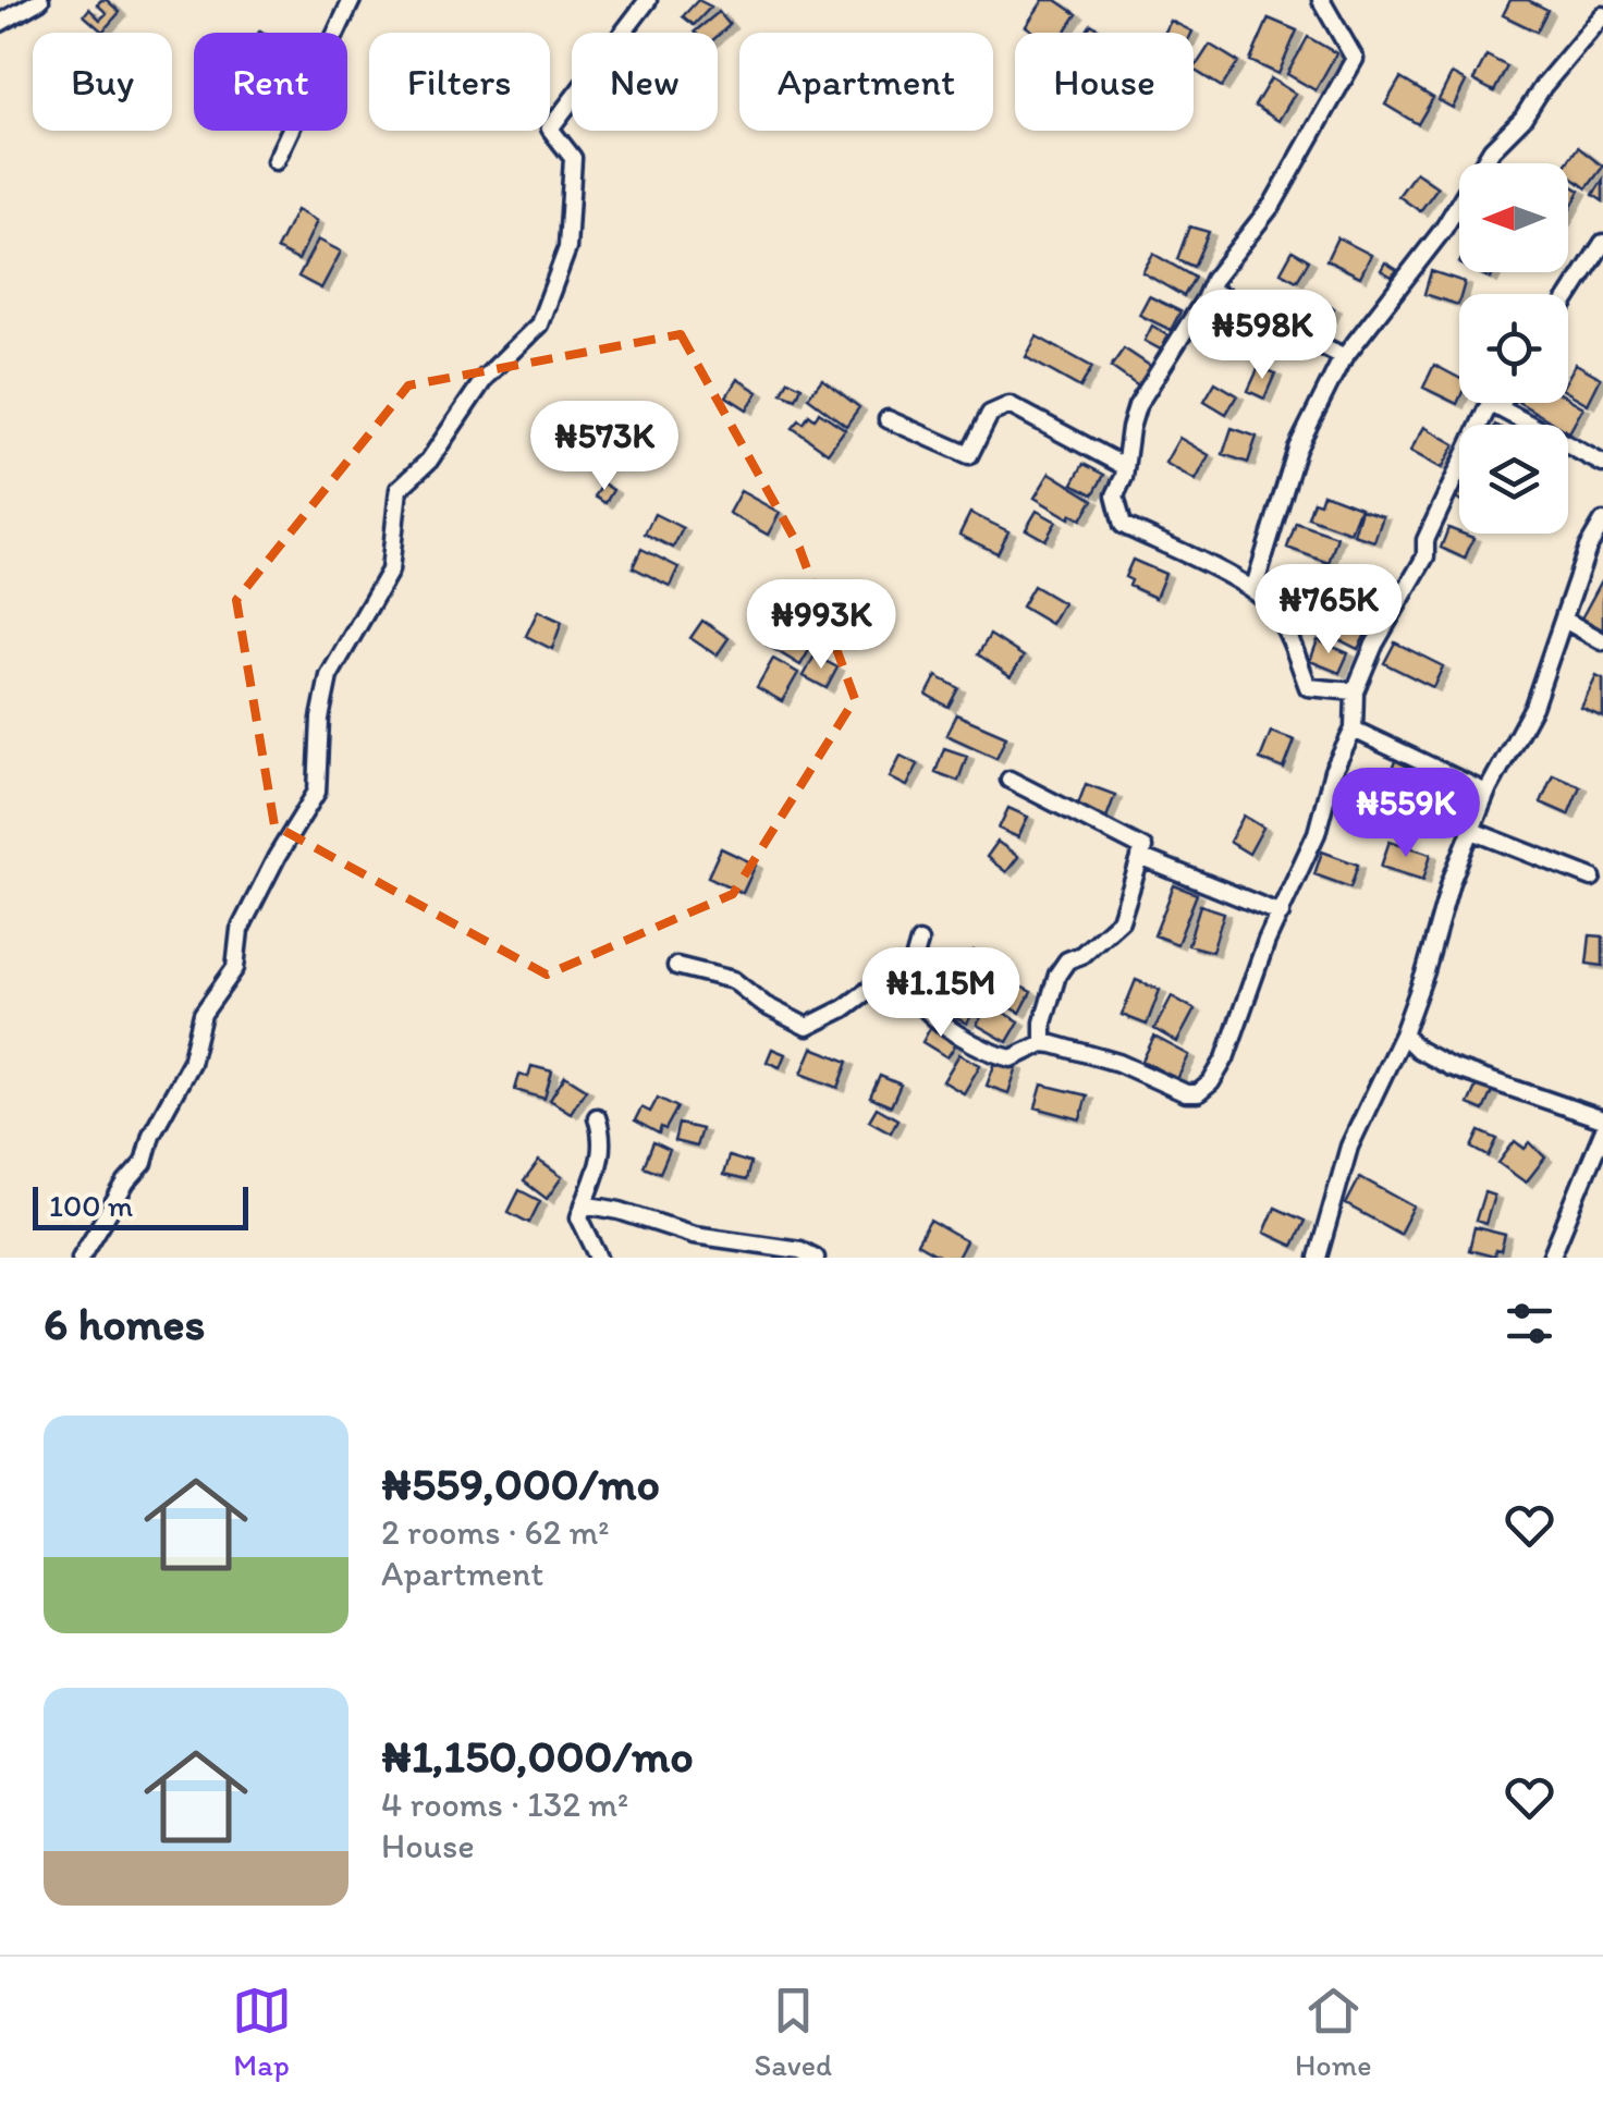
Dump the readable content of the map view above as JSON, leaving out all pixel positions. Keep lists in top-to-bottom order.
{
  "scale_bar": "100 m",
  "north": "left",
  "page": {
    "chip": [
      "Buy",
      "Rent",
      "Filters",
      "New",
      "Apartment",
      "House"
    ],
    "price": [
      "₦598K",
      "₦573K",
      "₦765K",
      "₦993K",
      "₦559K",
      "₦1.15M"
    ],
    "scale": "100 m",
    "heading": "6 homes",
    "list": [
      {
        "name": "₦559,000/mo",
        "note": "2 rooms · 62 m² · Apartment"
      },
      {
        "name": "₦1,150,000/mo",
        "note": "4 rooms · 132 m² · House"
      }
    ],
    "tabs": ["Map", "Saved", "Home"]
  }
}
